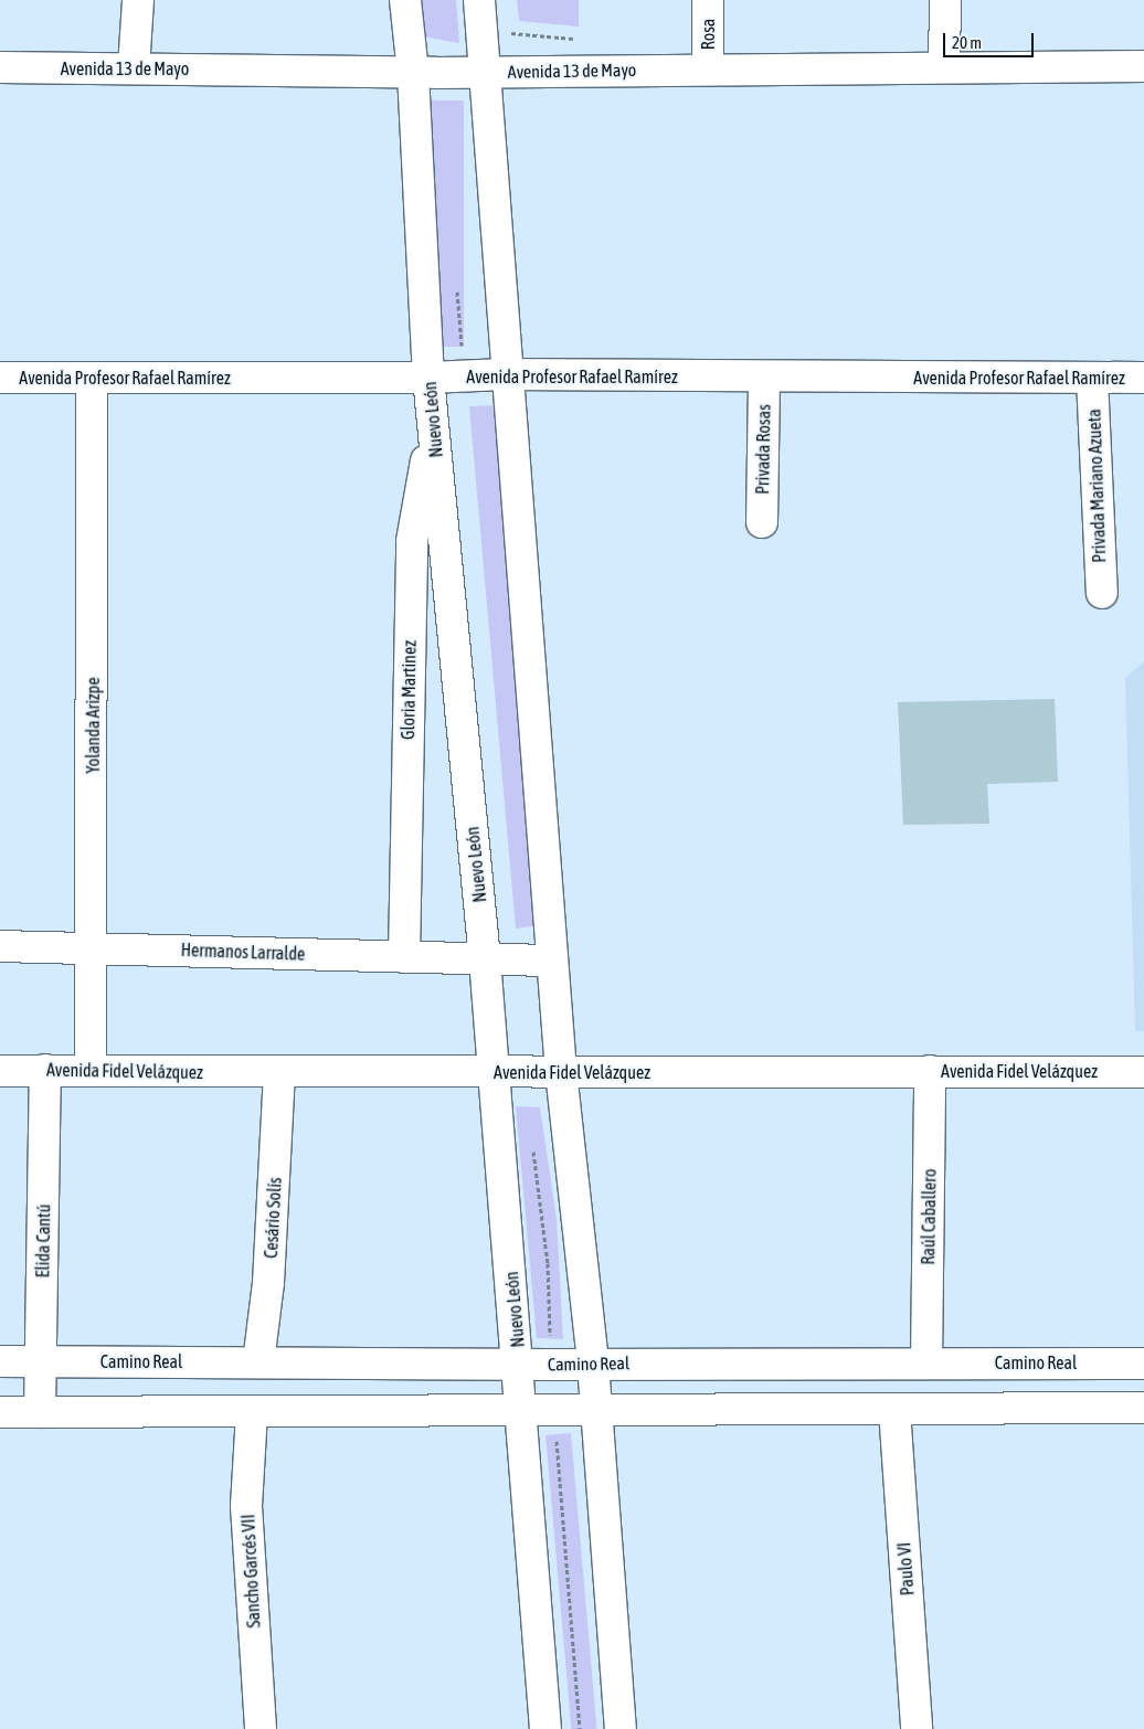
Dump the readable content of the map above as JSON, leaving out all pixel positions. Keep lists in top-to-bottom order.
{
  "streets": {
    "street": [
      "Rosa",
      "Avenida 13 de Mayo",
      "Avenida Profesor Rafael Ramírez",
      "Nuevo León",
      "Privada Rosas",
      "Privada Mariano Azueta",
      "Gloria Martinez",
      "Yolanda Arizpe",
      "Hermanos Larralde",
      "Avenida Fidel Velázquez",
      "Raúl Caballero",
      "Cesário Solís",
      "Elida Cantú",
      "Camino Real",
      "Paulo VI",
      "Sancho Garcés VII"
    ]
  },
  "crossings": [
    ["Rosa", "Avenida 13 de Mayo"],
    ["Avenida 13 de Mayo", "Nuevo León"],
    ["Avenida Profesor Rafael Ramírez", "Nuevo León"],
    ["Avenida Profesor Rafael Ramírez", "Privada Rosas"],
    ["Avenida Profesor Rafael Ramírez", "Privada Mariano Azueta"],
    ["Avenida Profesor Rafael Ramírez", "Yolanda Arizpe"],
    ["Nuevo León", "Gloria Martinez"],
    ["Nuevo León", "Hermanos Larralde"],
    ["Nuevo León", "Avenida Fidel Velázquez"],
    ["Nuevo León", "Camino Real"],
    ["Gloria Martinez", "Hermanos Larralde"],
    ["Yolanda Arizpe", "Hermanos Larralde"],
    ["Yolanda Arizpe", "Avenida Fidel Velázquez"],
    ["Avenida Fidel Velázquez", "Raúl Caballero"],
    ["Avenida Fidel Velázquez", "Cesário Solís"],
    ["Avenida Fidel Velázquez", "Elida Cantú"],
    ["Raúl Caballero", "Camino Real"],
    ["Cesário Solís", "Camino Real"],
    ["Elida Cantú", "Camino Real"]
  ],
  "scale_bar": "20 m"
}
